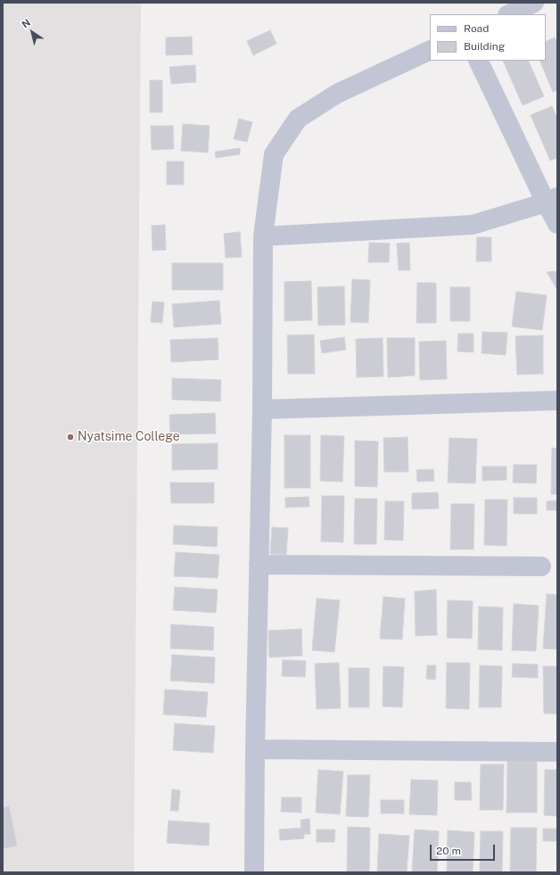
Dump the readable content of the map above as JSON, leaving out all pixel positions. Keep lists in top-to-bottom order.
{
  "places": ["Nyatsime College"],
  "legend": ["Road", "Building"],
  "scale_bar": "20 m",
  "north": "top left"
}
